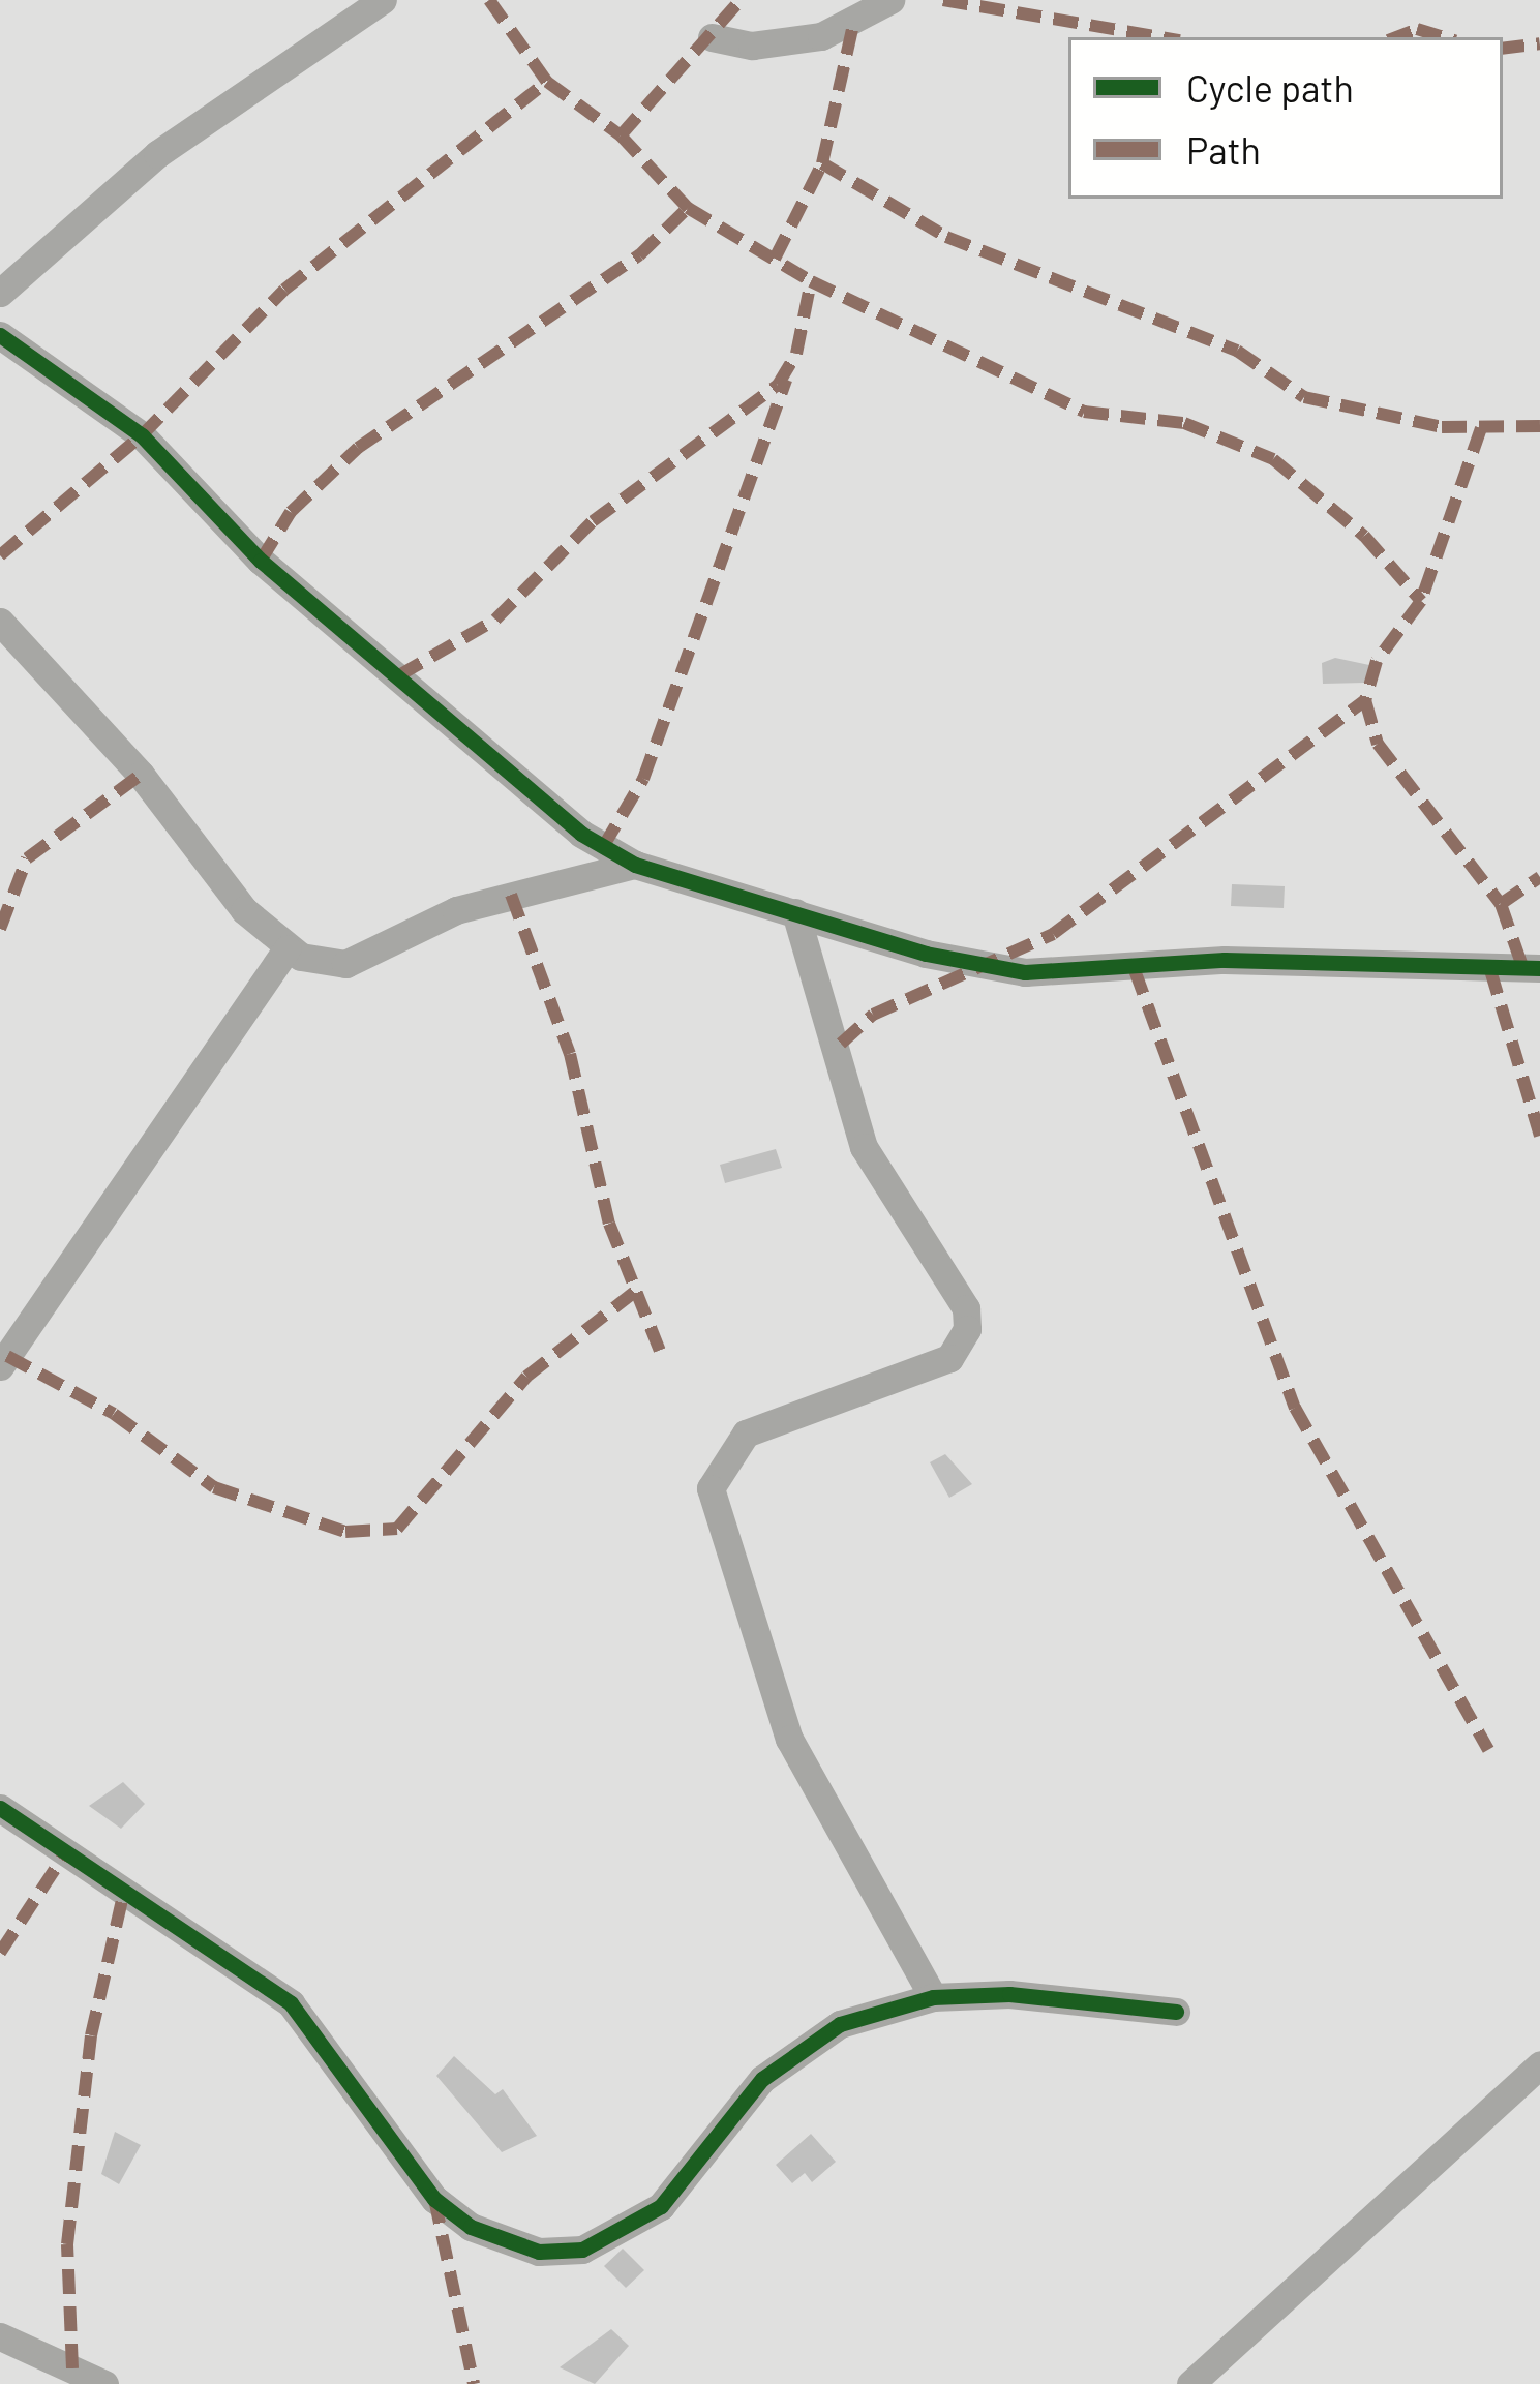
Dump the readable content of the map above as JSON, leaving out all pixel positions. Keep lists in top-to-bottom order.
{
  "legend": ["Cycle path", "Path"]
}
